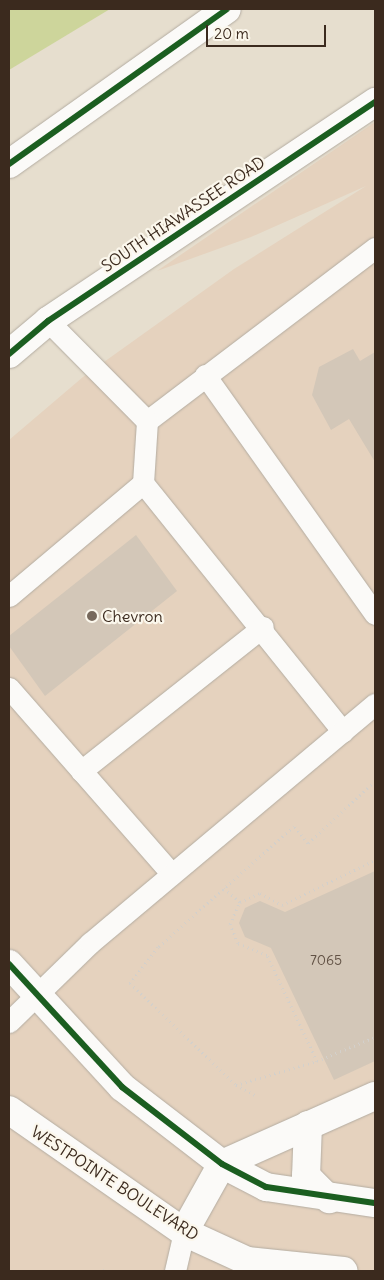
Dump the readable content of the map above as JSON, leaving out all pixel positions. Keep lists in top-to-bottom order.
{
  "streets": {
    "street": ["SOUTH HIAWASSEE ROAD", "WESTPOINTE BOULEVARD"]
  },
  "places": ["Chevron"],
  "house_numbers": ["7065"],
  "scale_bar": "20 m"
}
